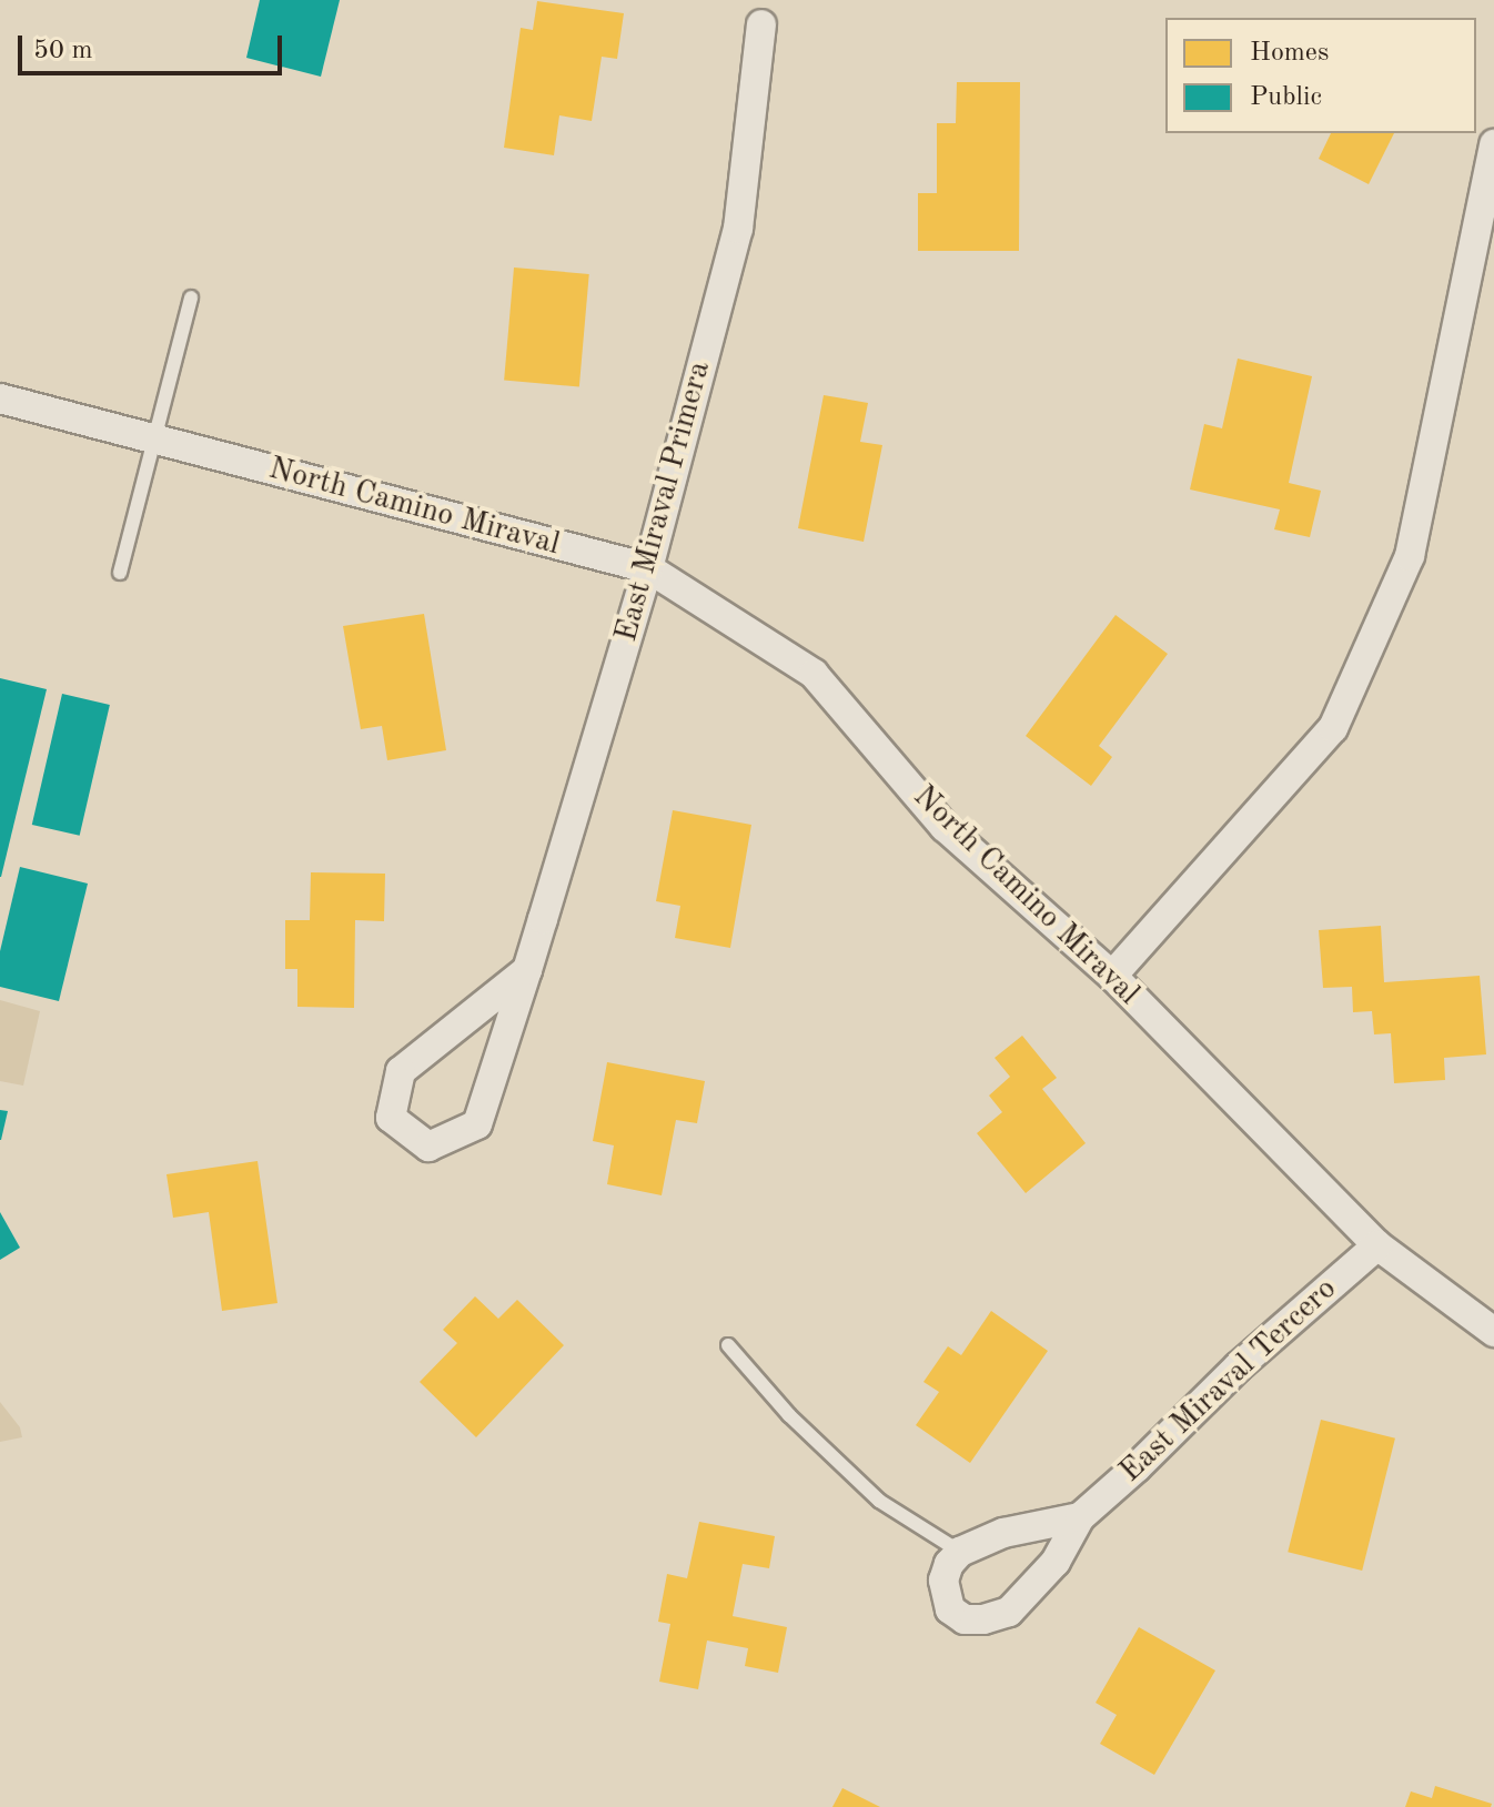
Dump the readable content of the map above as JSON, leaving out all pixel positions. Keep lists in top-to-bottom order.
{
  "streets": {
    "street": ["East Miraval Primera", "North Camino Miraval", "East Miraval Tercero"]
  },
  "crossings": [
    ["East Miraval Primera", "North Camino Miraval"],
    ["North Camino Miraval", "East Miraval Tercero"]
  ],
  "legend": ["Homes", "Public"],
  "scale_bar": "50 m"
}
